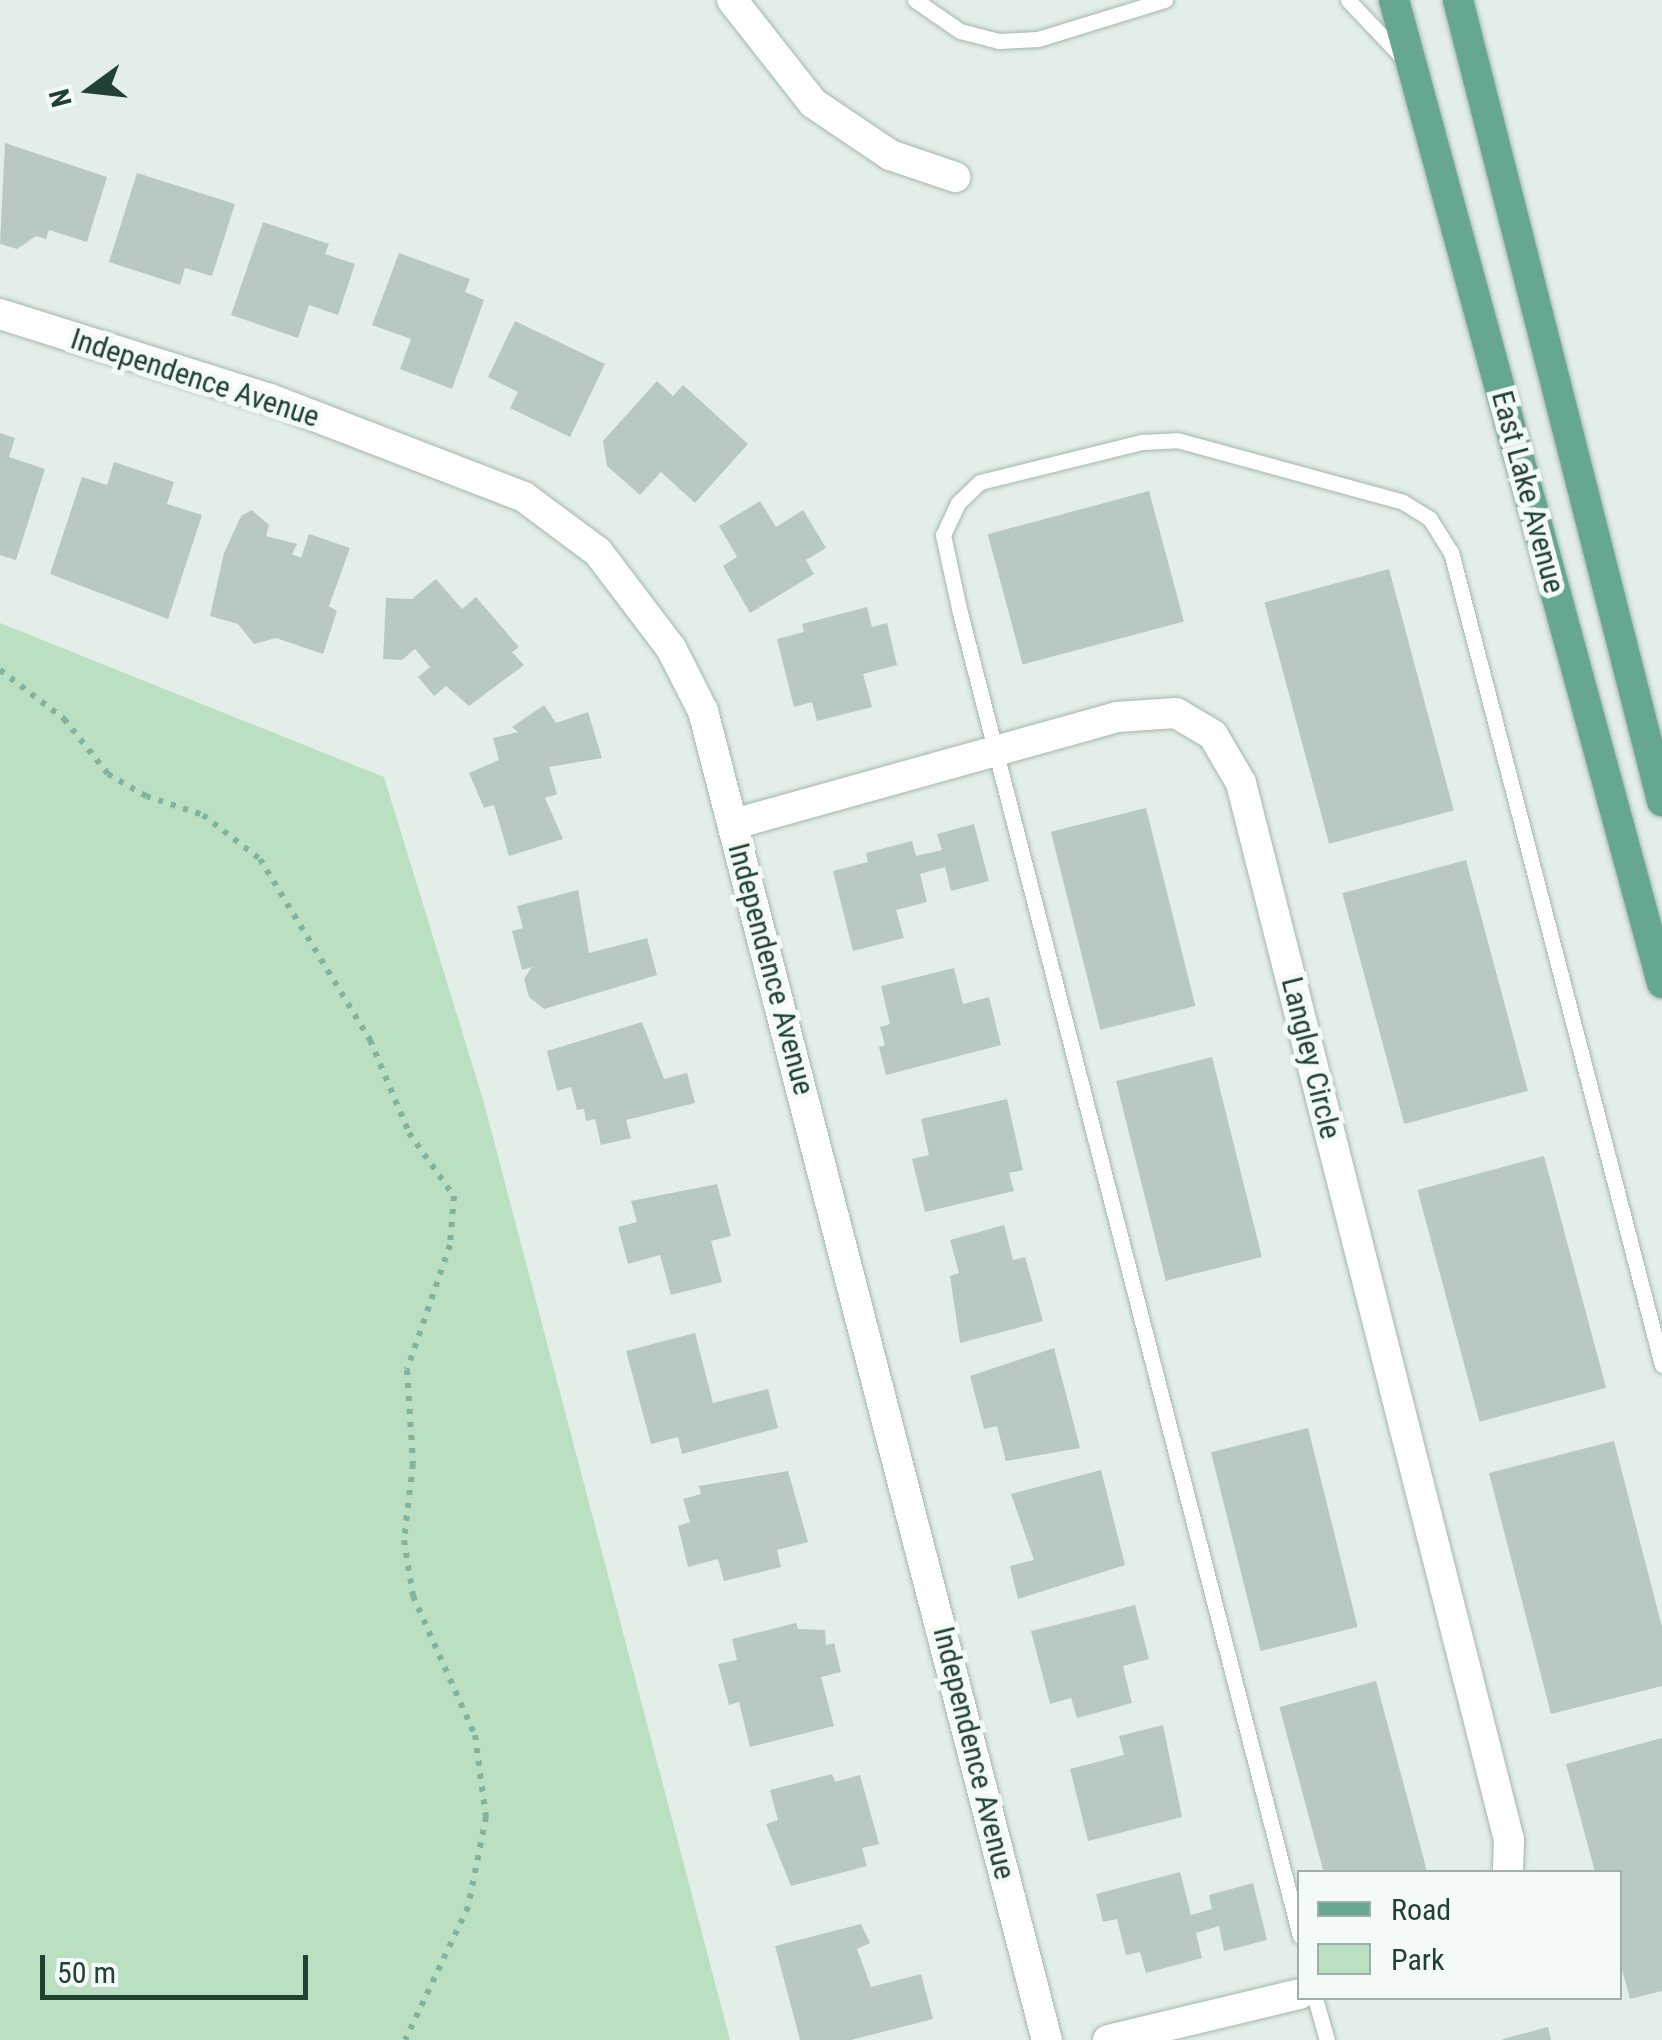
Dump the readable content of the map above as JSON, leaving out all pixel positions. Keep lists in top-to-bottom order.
{
  "streets": {
    "main road": ["East Lake Avenue"],
    "street": ["Independence Avenue", "Langley Circle"]
  },
  "crossings": [
    ["Independence Avenue", "Langley Circle"]
  ],
  "legend": ["Road", "Park"],
  "scale_bar": "50 m",
  "north": "left"
}
